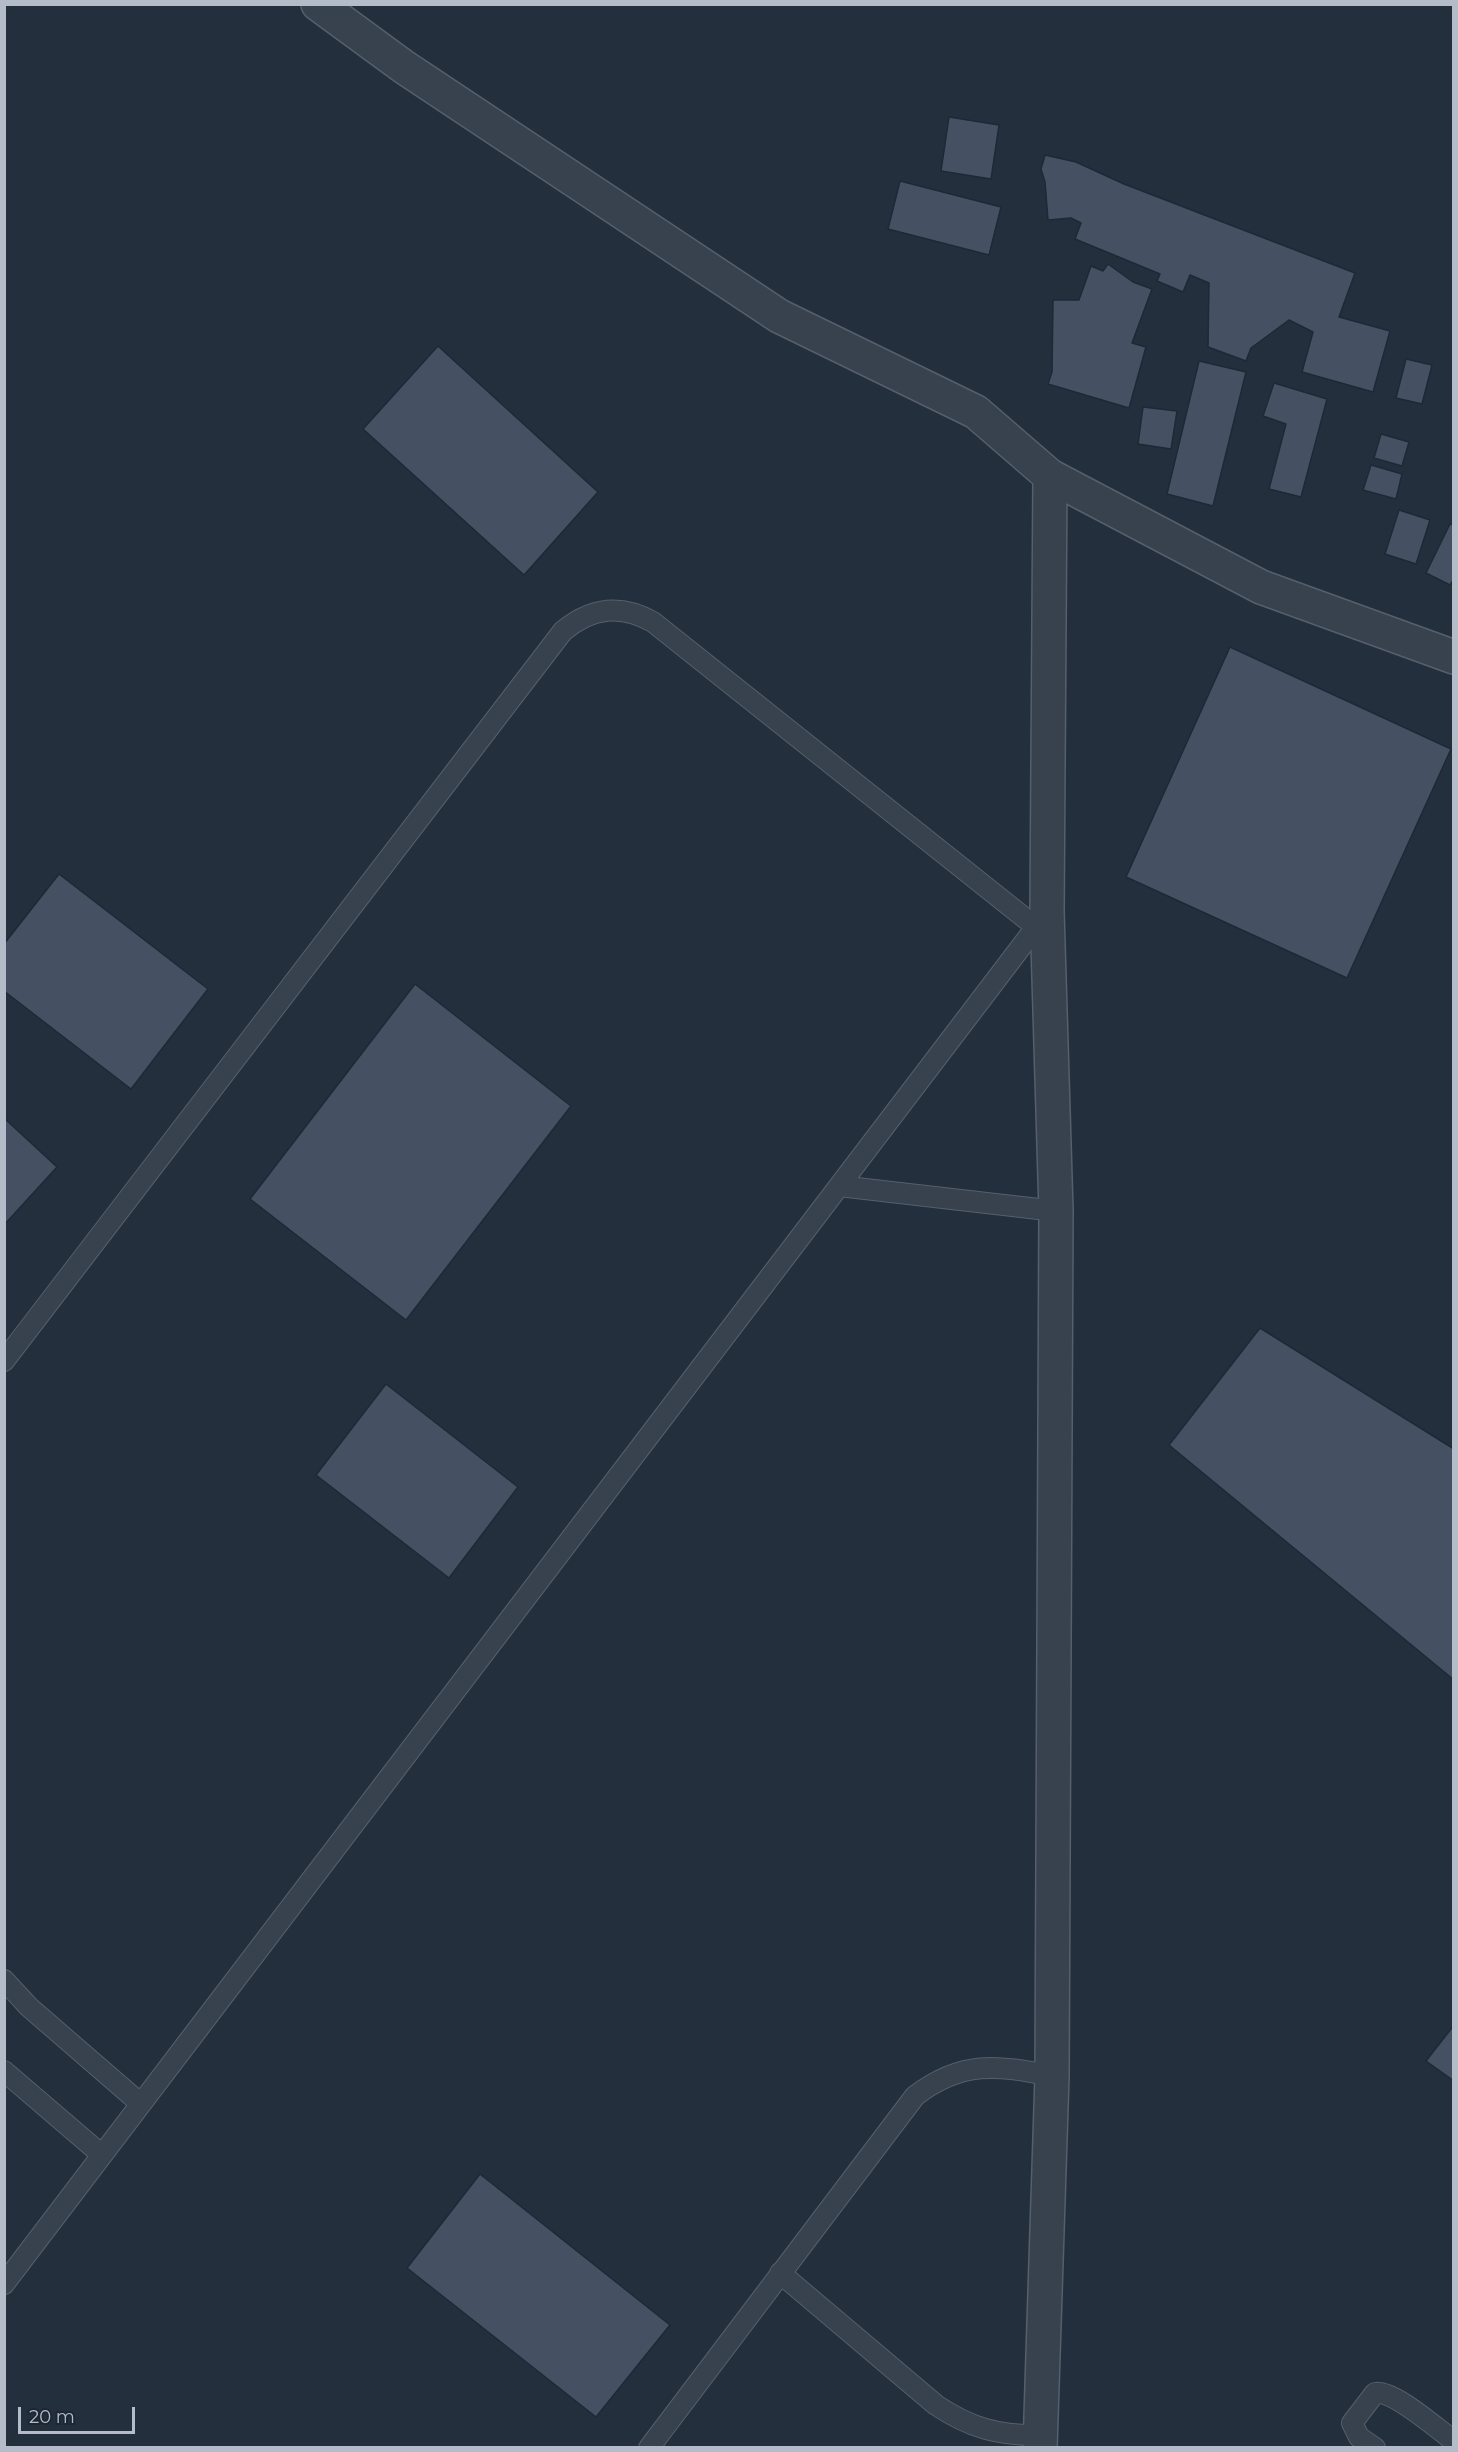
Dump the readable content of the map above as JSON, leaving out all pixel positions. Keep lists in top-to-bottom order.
{
  "scale_bar": "20 m"
}
